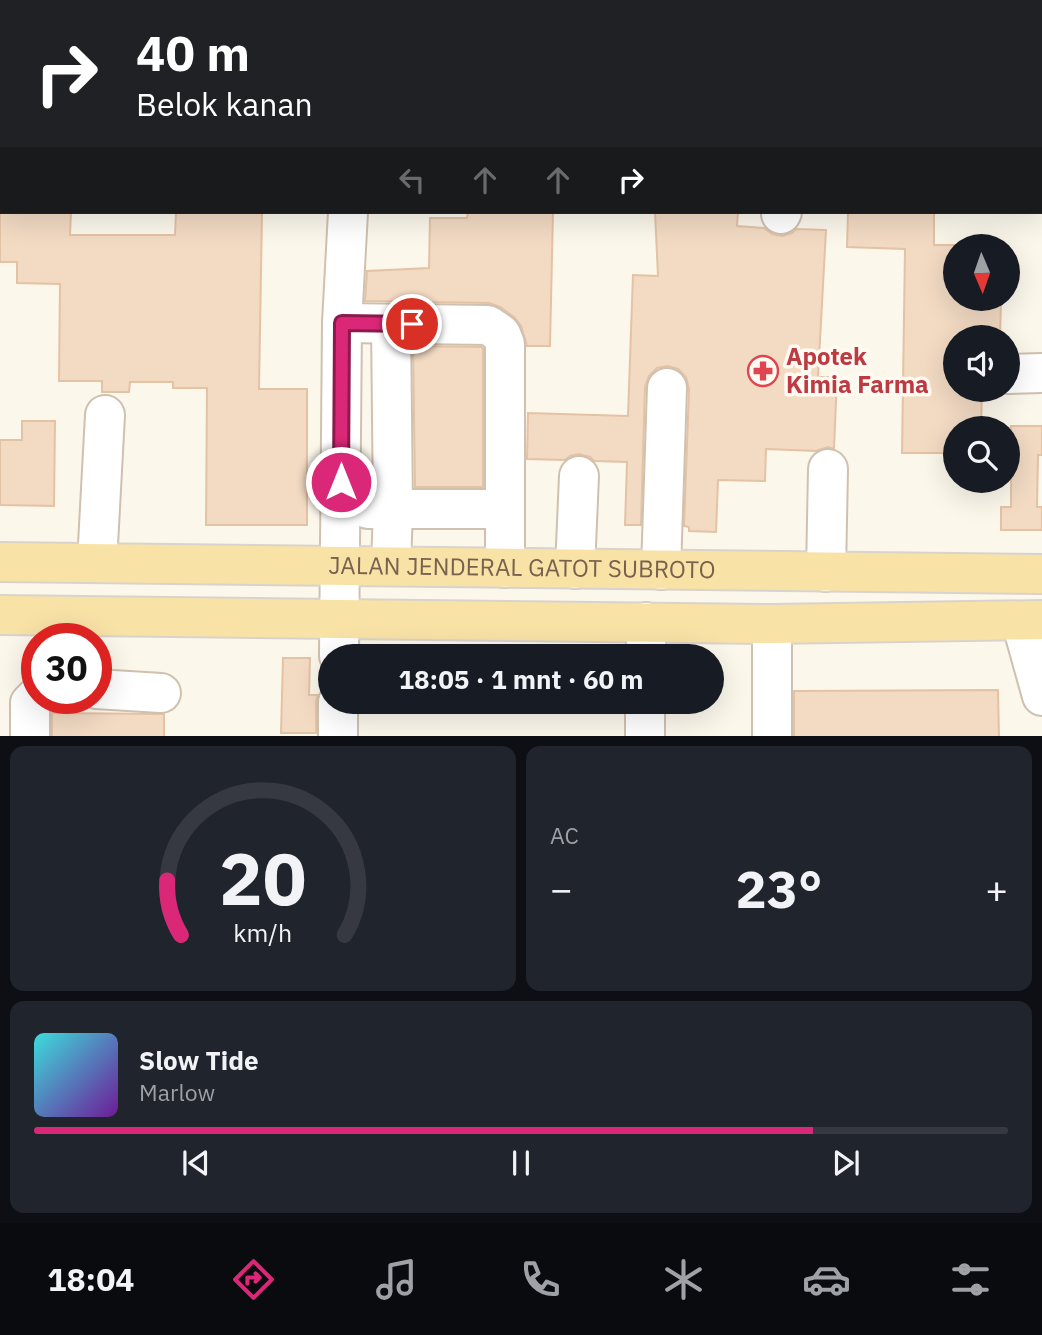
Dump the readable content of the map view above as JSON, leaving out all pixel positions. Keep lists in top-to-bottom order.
{
  "streets": {
    "main road": ["JALAN JENDERAL GATOT SUBROTO"]
  },
  "places": {
    "pharmacy": ["Apotek Kimia Farma"]
  },
  "north": "bottom",
  "page": {
    "turn": ["40 m", "Belok kanan"],
    "limit": "30",
    "trip": "18:05 · 1 mnt · 60 m",
    "tile": "AC",
    "heat": ["−", "23°", "+"],
    "song": ["Slow Tide", "Marlow"],
    "tabs": "18:04",
    "gauge": ["20", "km/h"]
  }
}
